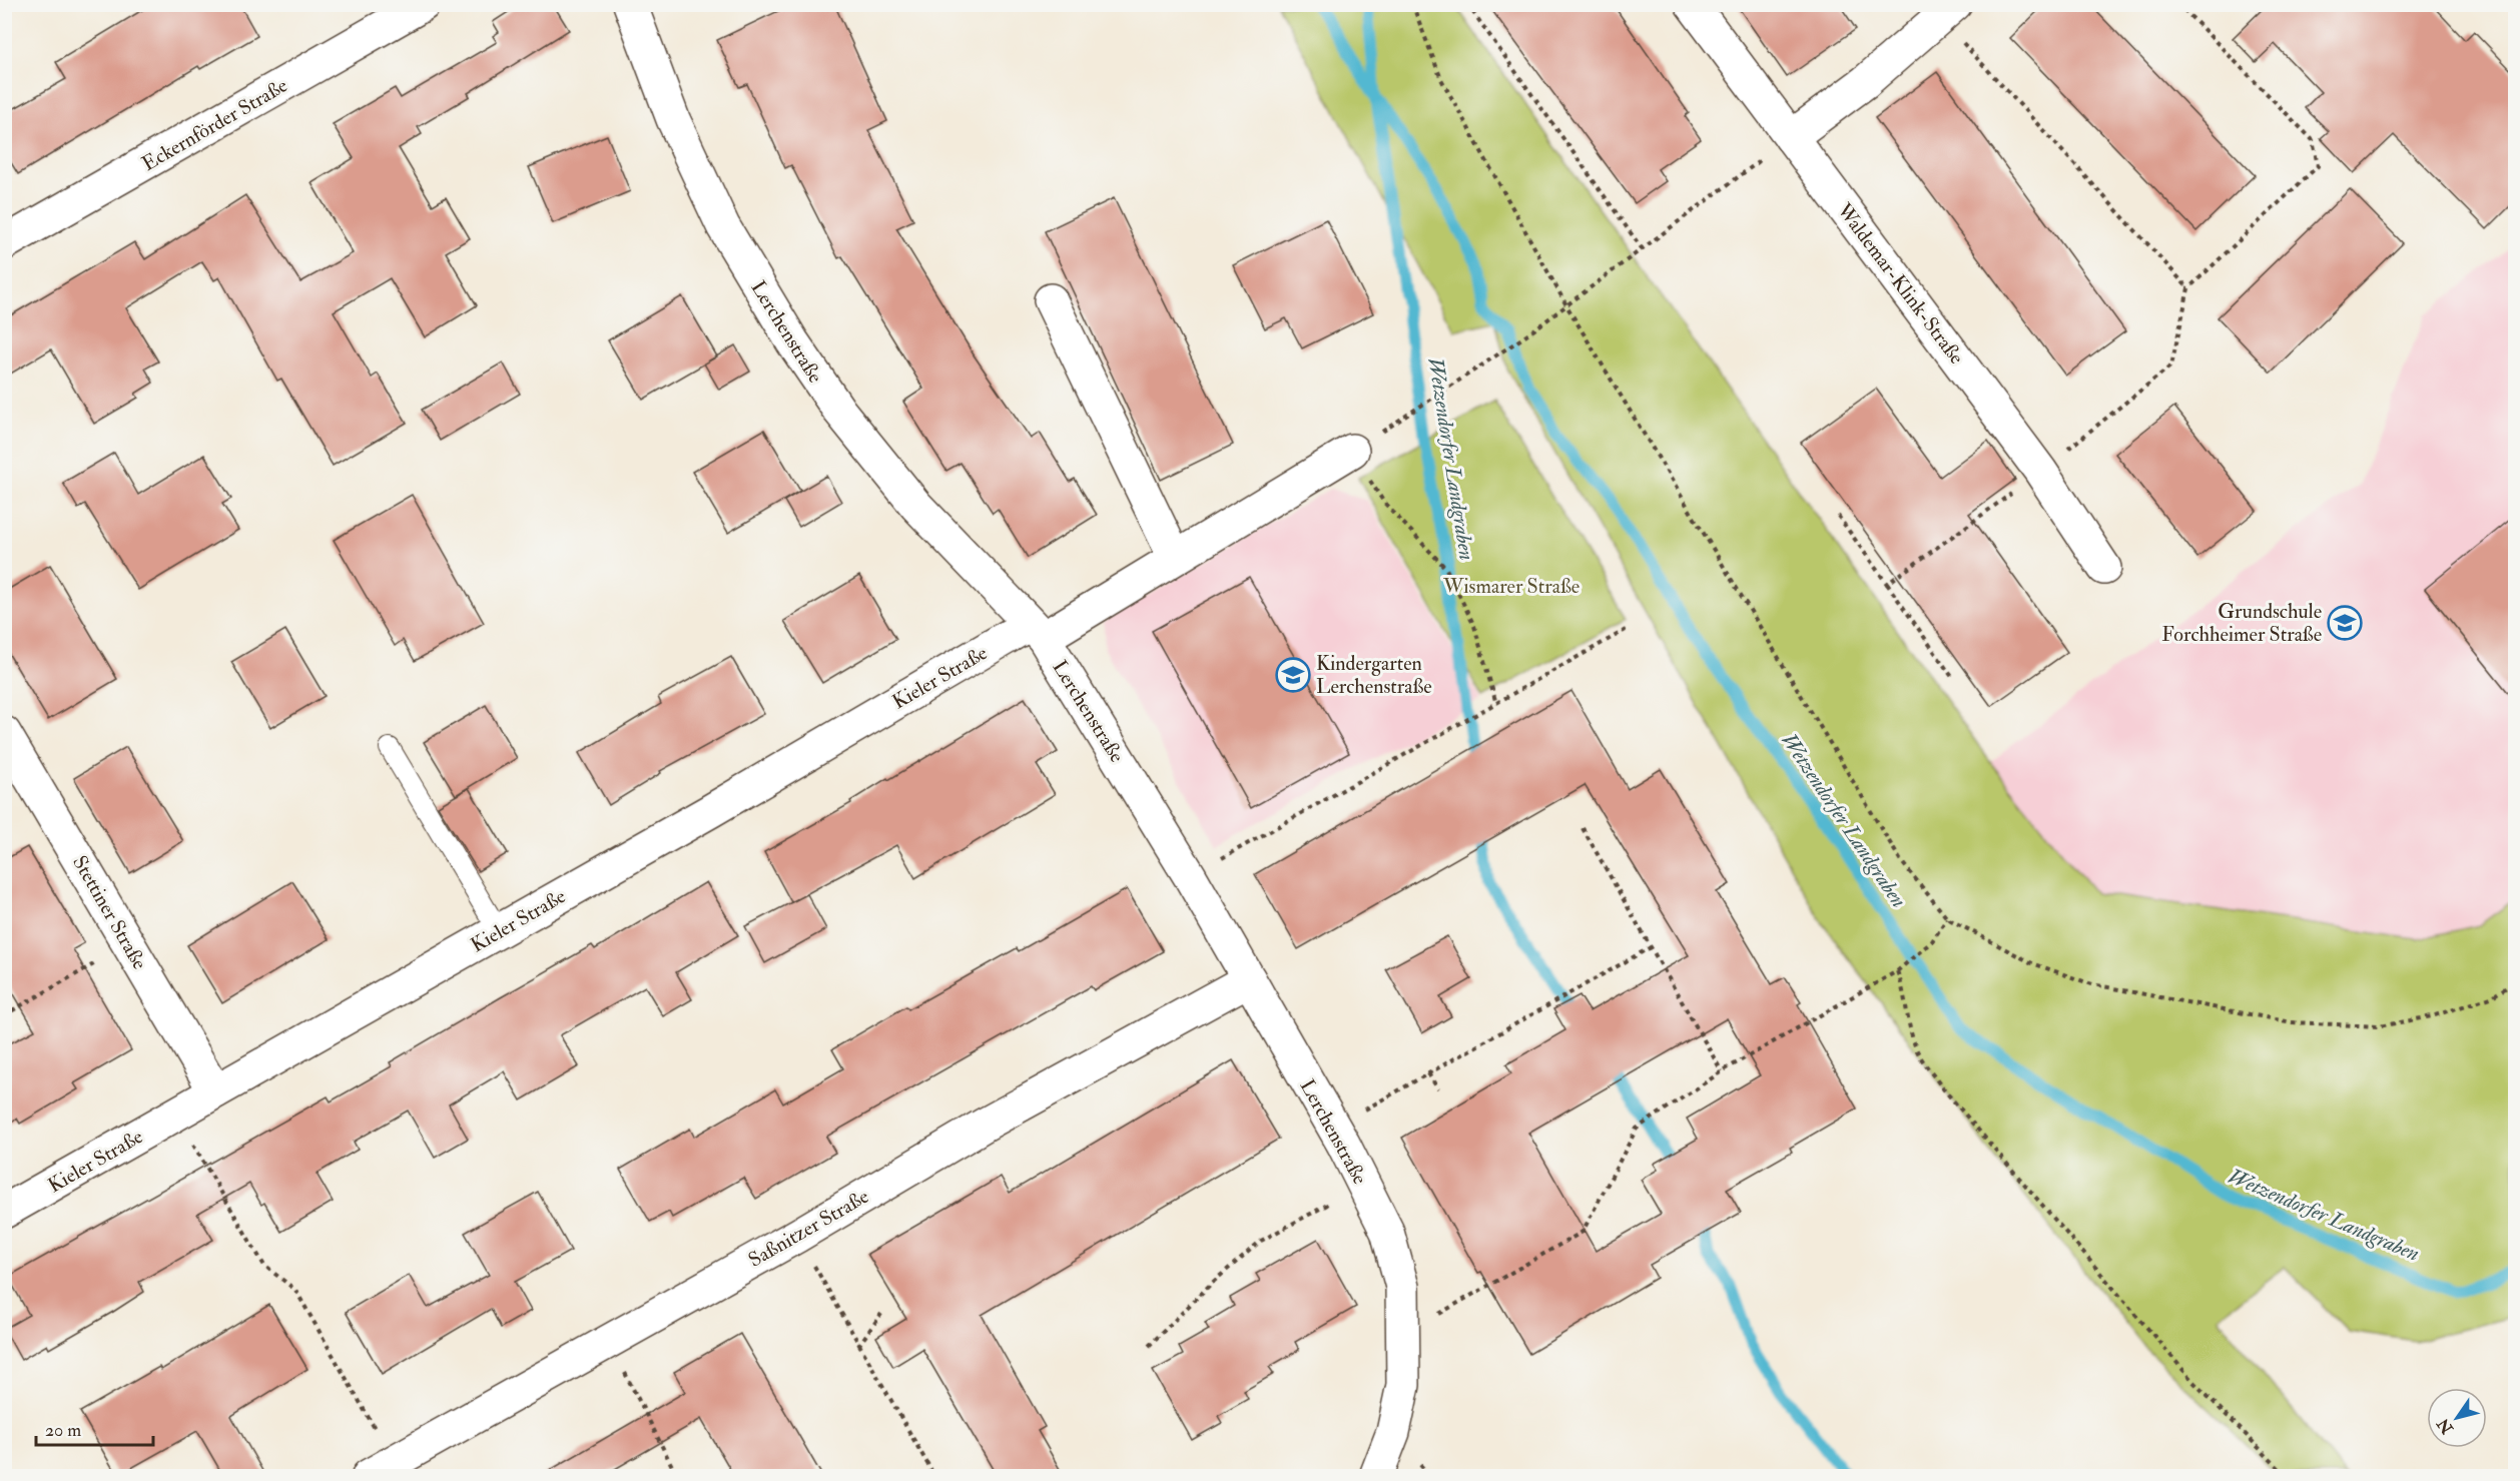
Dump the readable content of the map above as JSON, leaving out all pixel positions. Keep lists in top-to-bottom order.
{
  "streets": {
    "street": [
      "Eckernförder Straße",
      "Waldemar-Klink-Straße",
      "Lerchenstraße",
      "Kieler Straße",
      "Stettiner Straße",
      "Saßnitzer Straße"
    ]
  },
  "crossings": [
    ["Lerchenstraße", "Kieler Straße"],
    ["Lerchenstraße", "Saßnitzer Straße"],
    ["Kieler Straße", "Stettiner Straße"]
  ],
  "water": ["Wetzendorfer Landgraben"],
  "parks": ["Wismarer Straße"],
  "places": {
    "school or university": ["Grundschule Forchheimer Straße", "Kindergarten Lerchenstraße"]
  },
  "scale_bar": "20 m",
  "north": "bottom left"
}
